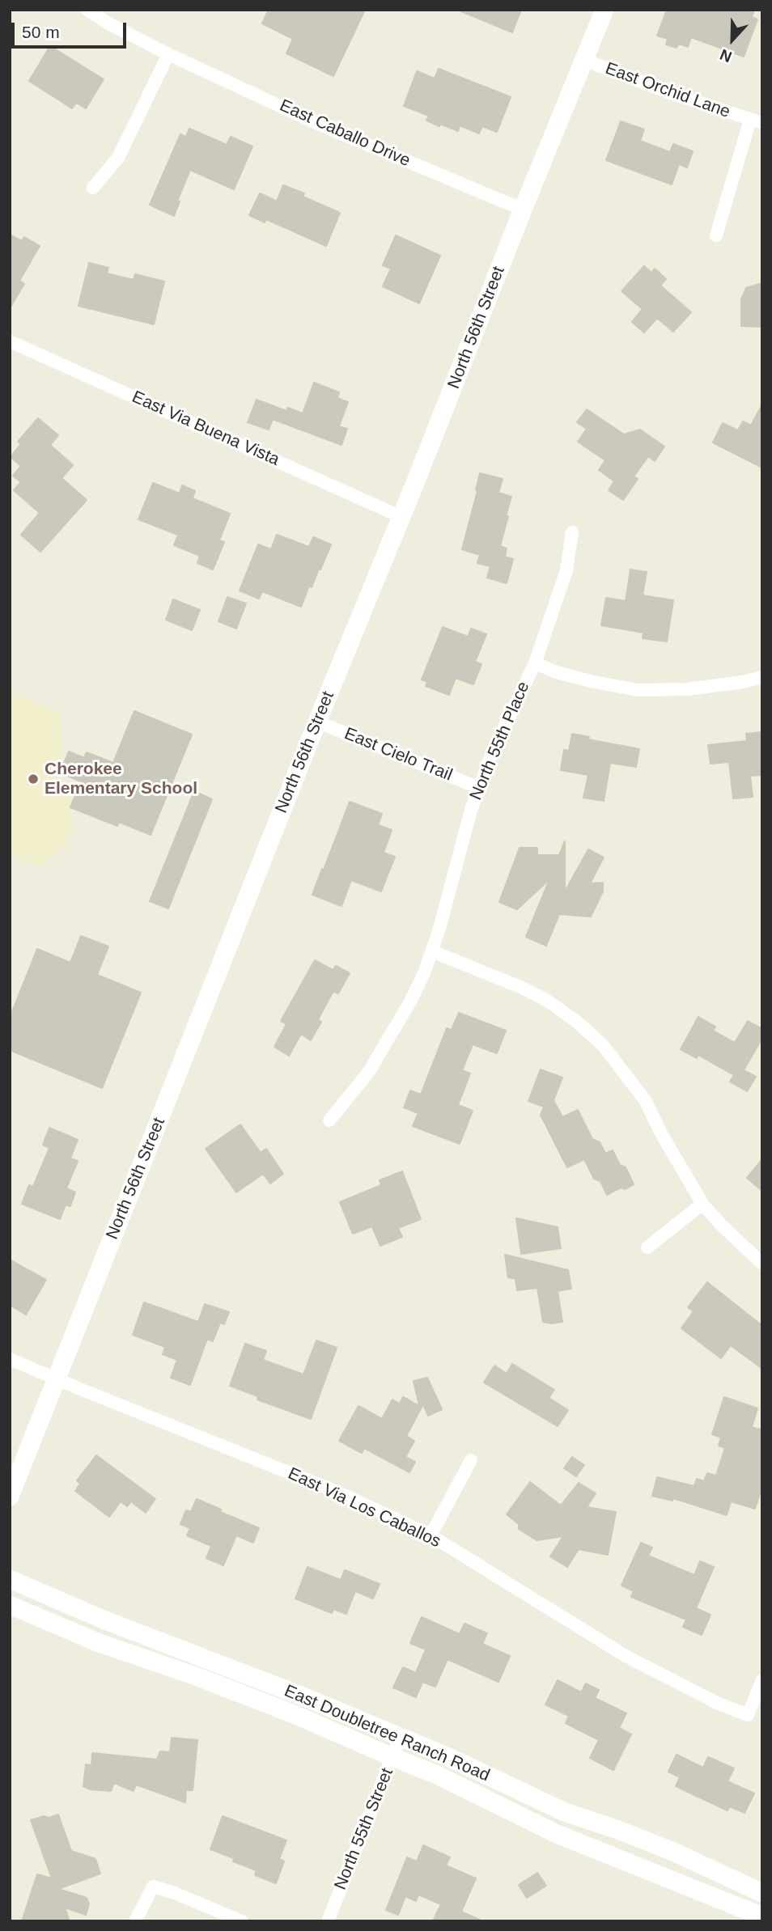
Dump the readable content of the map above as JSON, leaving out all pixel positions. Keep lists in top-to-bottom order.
{
  "streets": {
    "main road": ["North 56th Street", "East Doubletree Ranch Road"],
    "street": [
      "East Orchid Lane",
      "East Caballo Drive",
      "East Via Buena Vista",
      "North 55th Place",
      "East Cielo Trail",
      "East Via Los Caballos",
      "North 55th Street"
    ]
  },
  "crossings": [
    ["East Orchid Lane", "North 56th Street"],
    ["East Caballo Drive", "North 56th Street"],
    ["North 56th Street", "East Via Buena Vista"],
    ["North 56th Street", "East Cielo Trail"],
    ["North 56th Street", "East Via Los Caballos"],
    ["North 55th Place", "East Cielo Trail"],
    ["East Doubletree Ranch Road", "North 55th Street"]
  ],
  "places": ["Cherokee Elementary School"],
  "scale_bar": "50 m",
  "north": "bottom"
}
